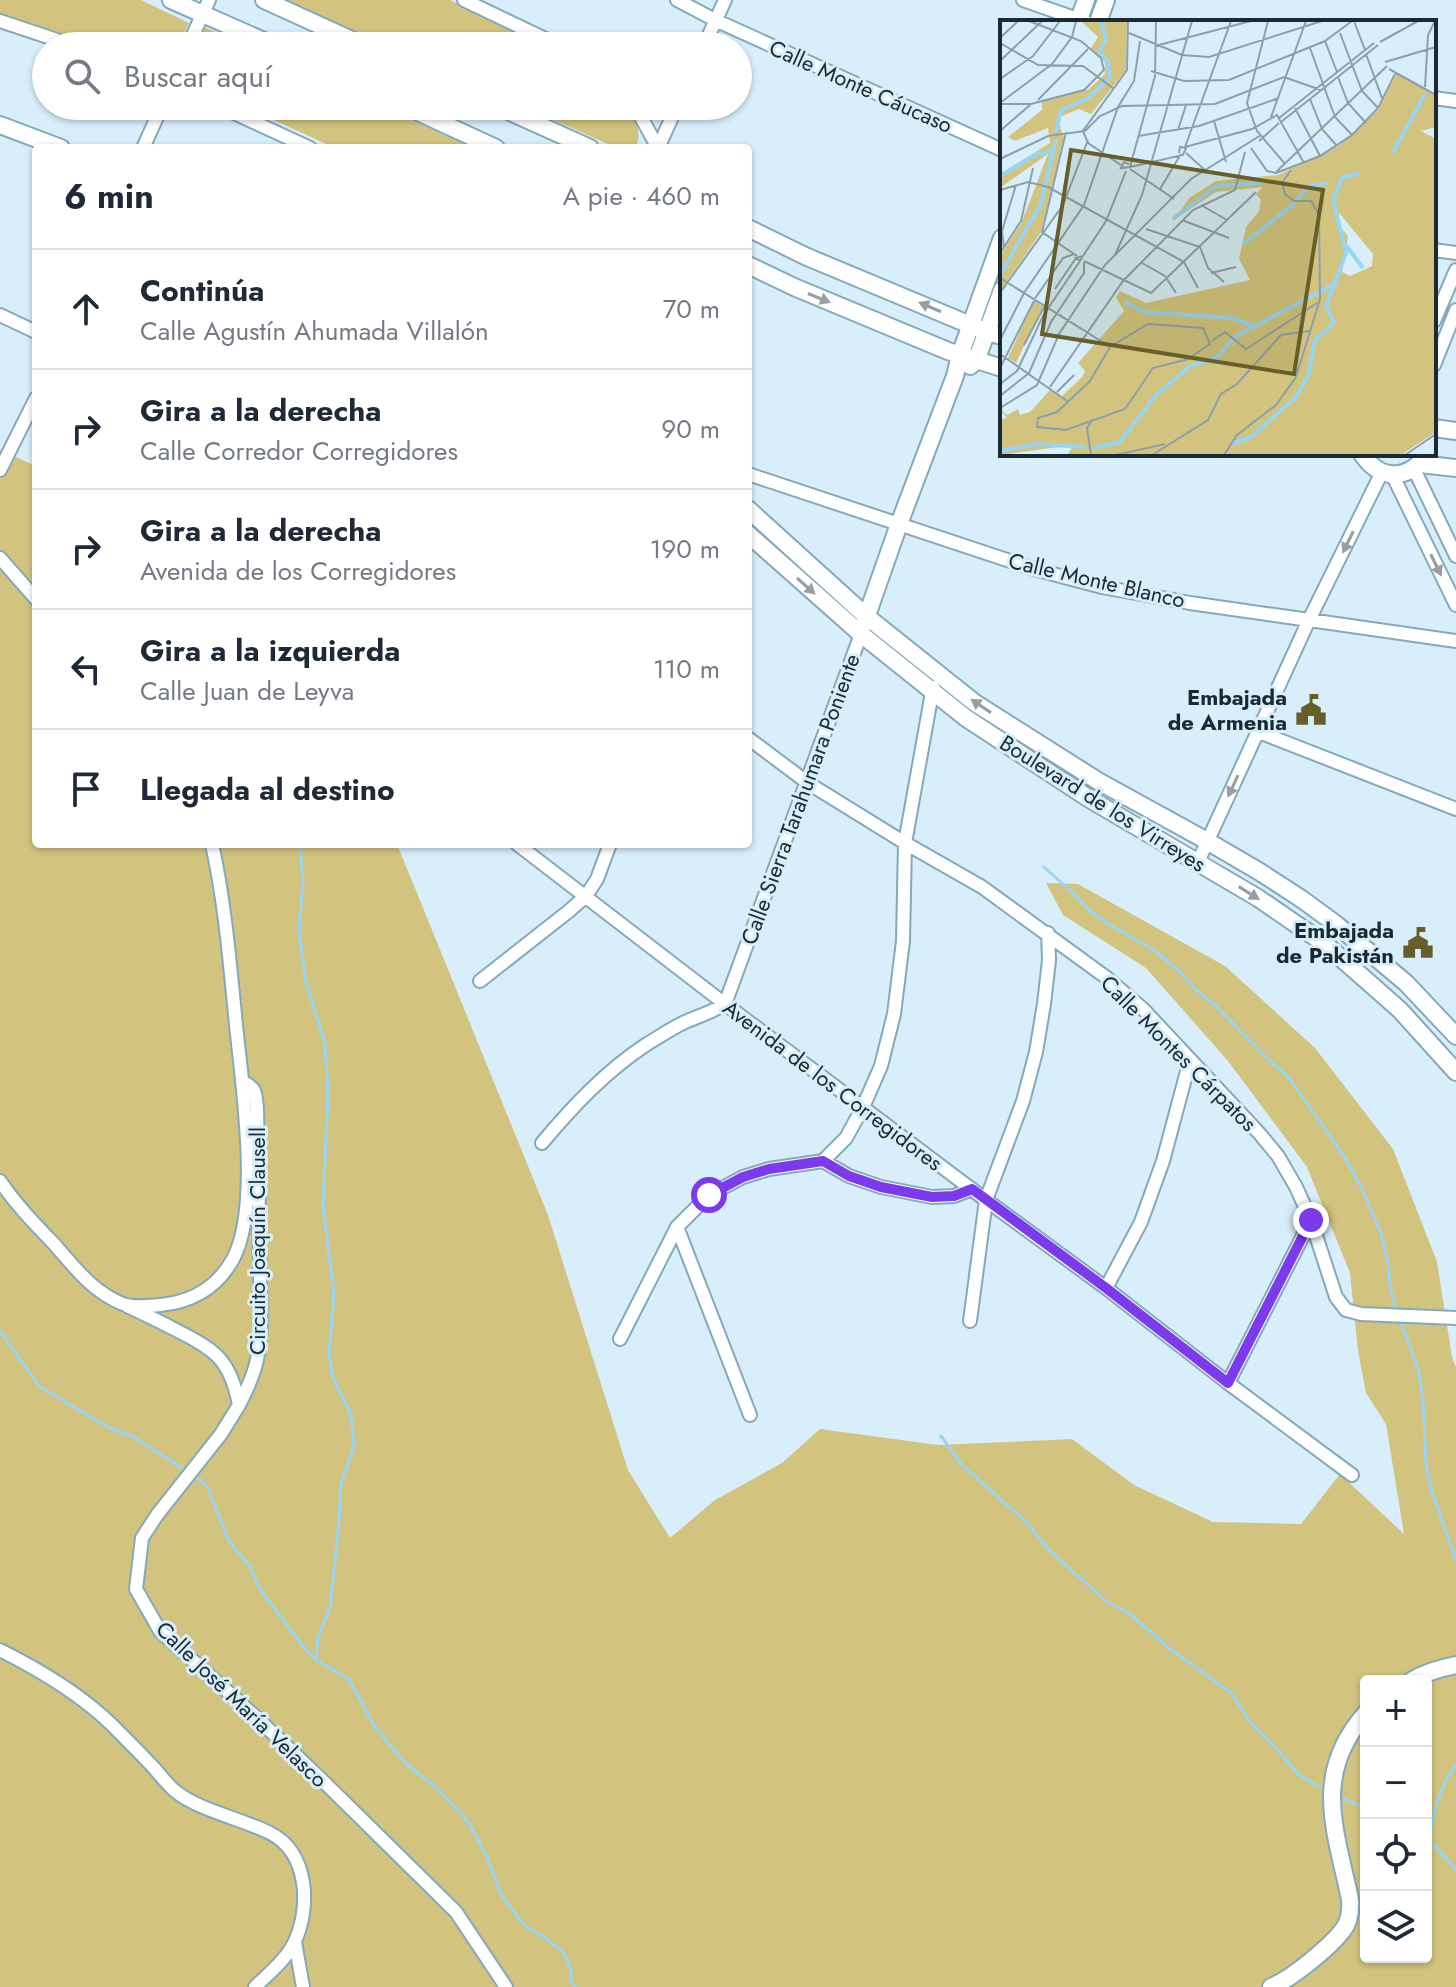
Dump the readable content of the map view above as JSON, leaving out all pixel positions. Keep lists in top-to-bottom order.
{
  "streets": {
    "street": [
      "Calle Monte Cáucaso",
      "Calle Monte Blanco",
      "Calle Sierra Tarahumara Poniente",
      "Boulevard de los Virreyes",
      "Calle Montes Cárpatos",
      "Avenida de los Corregidores",
      "Circuito Joaquín Clausell",
      "Calle José María Velasco"
    ]
  },
  "crossings": [
    ["Calle Monte Blanco", "Calle Sierra Tarahumara Poniente"],
    ["Calle Sierra Tarahumara Poniente", "Boulevard de los Virreyes"],
    ["Calle Sierra Tarahumara Poniente", "Calle Montes Cárpatos"],
    ["Calle Sierra Tarahumara Poniente", "Avenida de los Corregidores"],
    ["Circuito Joaquín Clausell", "Calle José María Velasco"]
  ],
  "places": {
    "public building": ["Embajada de Armenia", "Embajada de Pakistán"]
  },
  "page": {
    "search": "Buscar aquí",
    "heading": ["6 min", "A pie · 460 m"],
    "list": [
      ["Continúa", "Calle Agustín Ahumada Villalón", "70 m"],
      ["Gira a la derecha", "Calle Corredor Corregidores", "90 m"],
      ["Gira a la derecha", "Avenida de los Corregidores", "190 m"],
      ["Gira a la izquierda", "Calle Juan de Leyva", "110 m"],
      "Llegada al destino"
    ],
    "map_buttons": ["+", "−"]
  }
}
